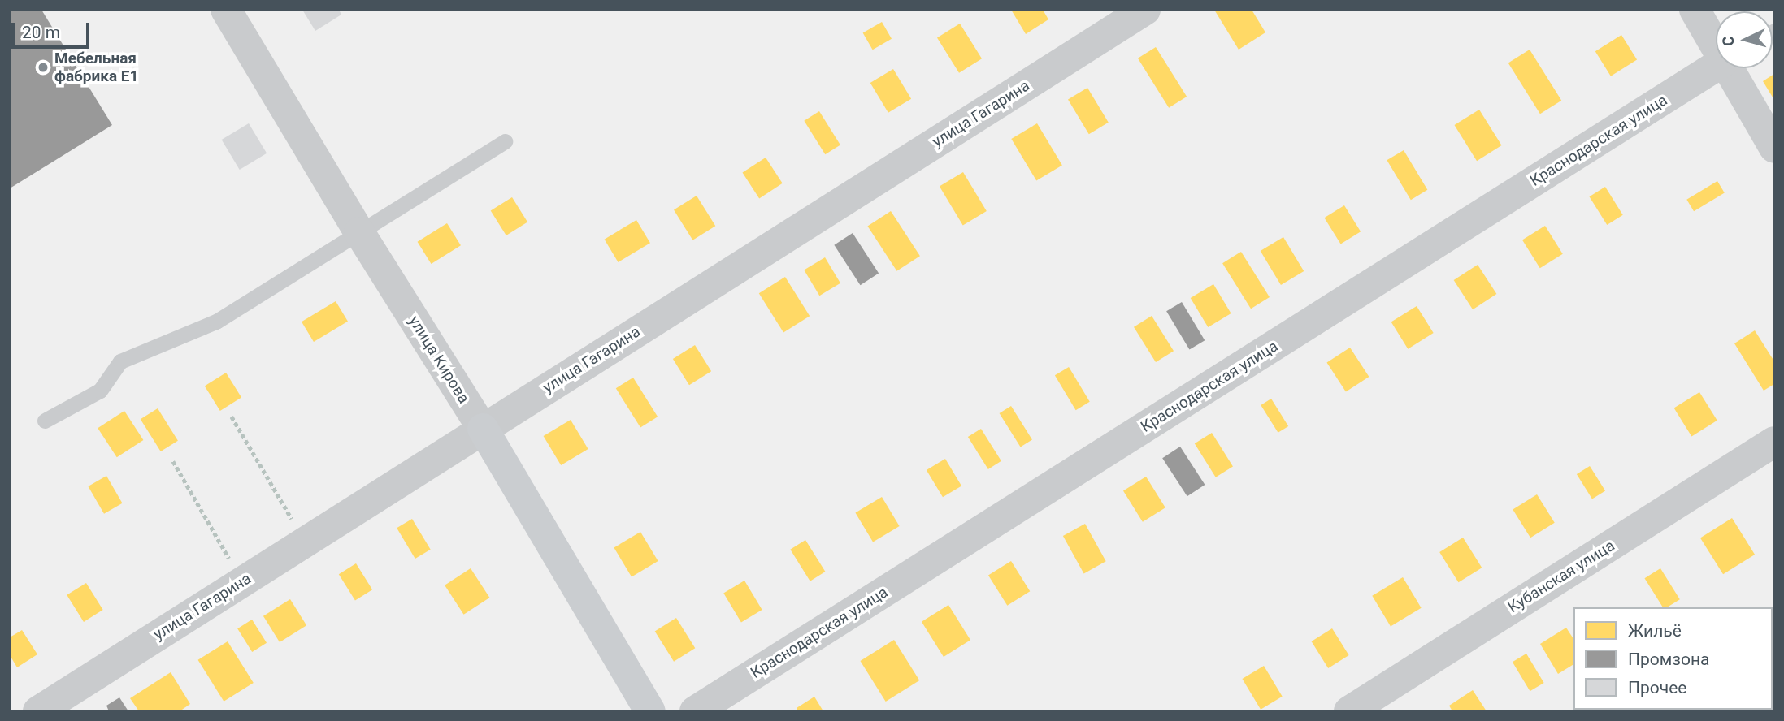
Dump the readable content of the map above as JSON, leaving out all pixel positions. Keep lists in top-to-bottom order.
{
  "streets": {
    "street": [
      "улица Гагарина",
      "Краснодарская улица",
      "улица Кирова",
      "Кубанская улица"
    ]
  },
  "crossings": [
    ["улица Гагарина", "улица Кирова"]
  ],
  "places": ["Мебельная фабрика Е1"],
  "legend": ["Жильё", "Промзона", "Прочее"],
  "scale_bar": "20 m",
  "north": "left"
}
